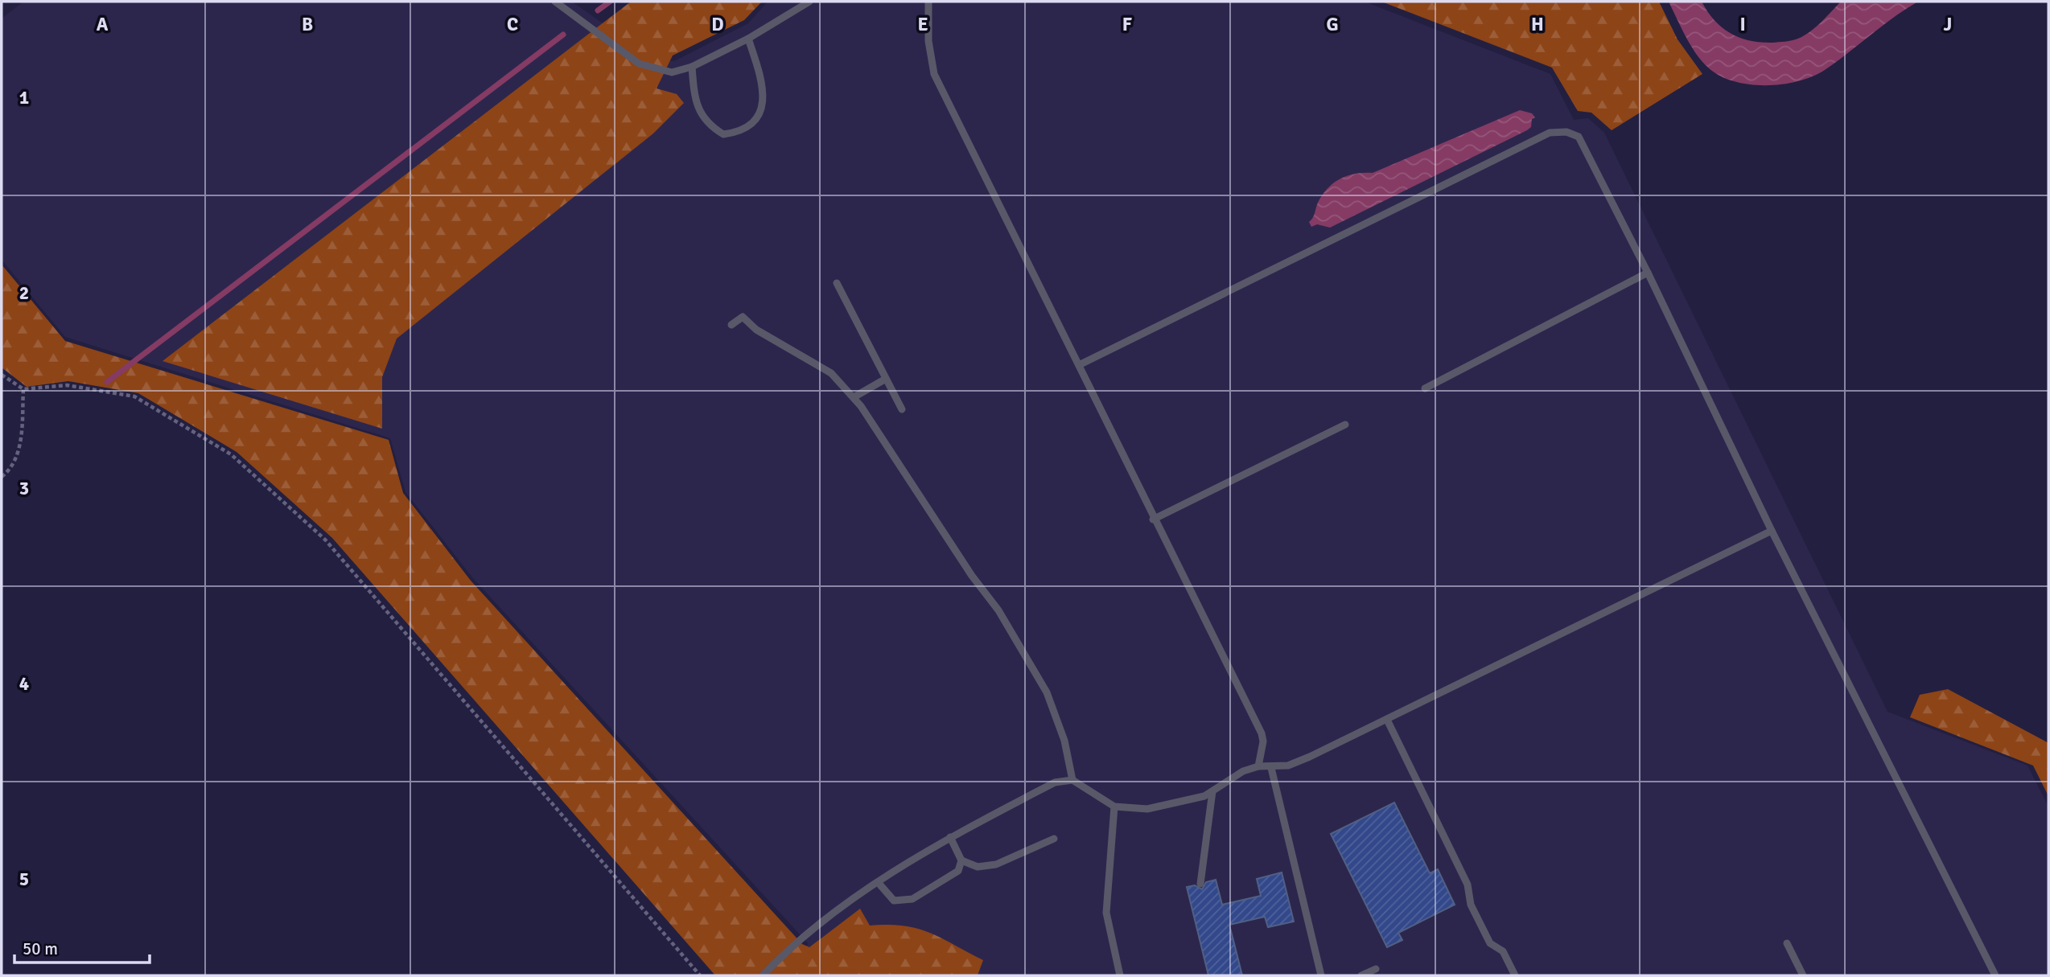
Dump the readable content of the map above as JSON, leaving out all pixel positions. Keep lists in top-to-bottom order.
{
  "scale_bar": "50 m",
  "grid": {
    "columns": [
      "A",
      "B",
      "C",
      "D",
      "E",
      "F",
      "G",
      "H",
      "I",
      "J"
    ],
    "rows": [
      "1",
      "2",
      "3",
      "4",
      "5"
    ]
  }
}
